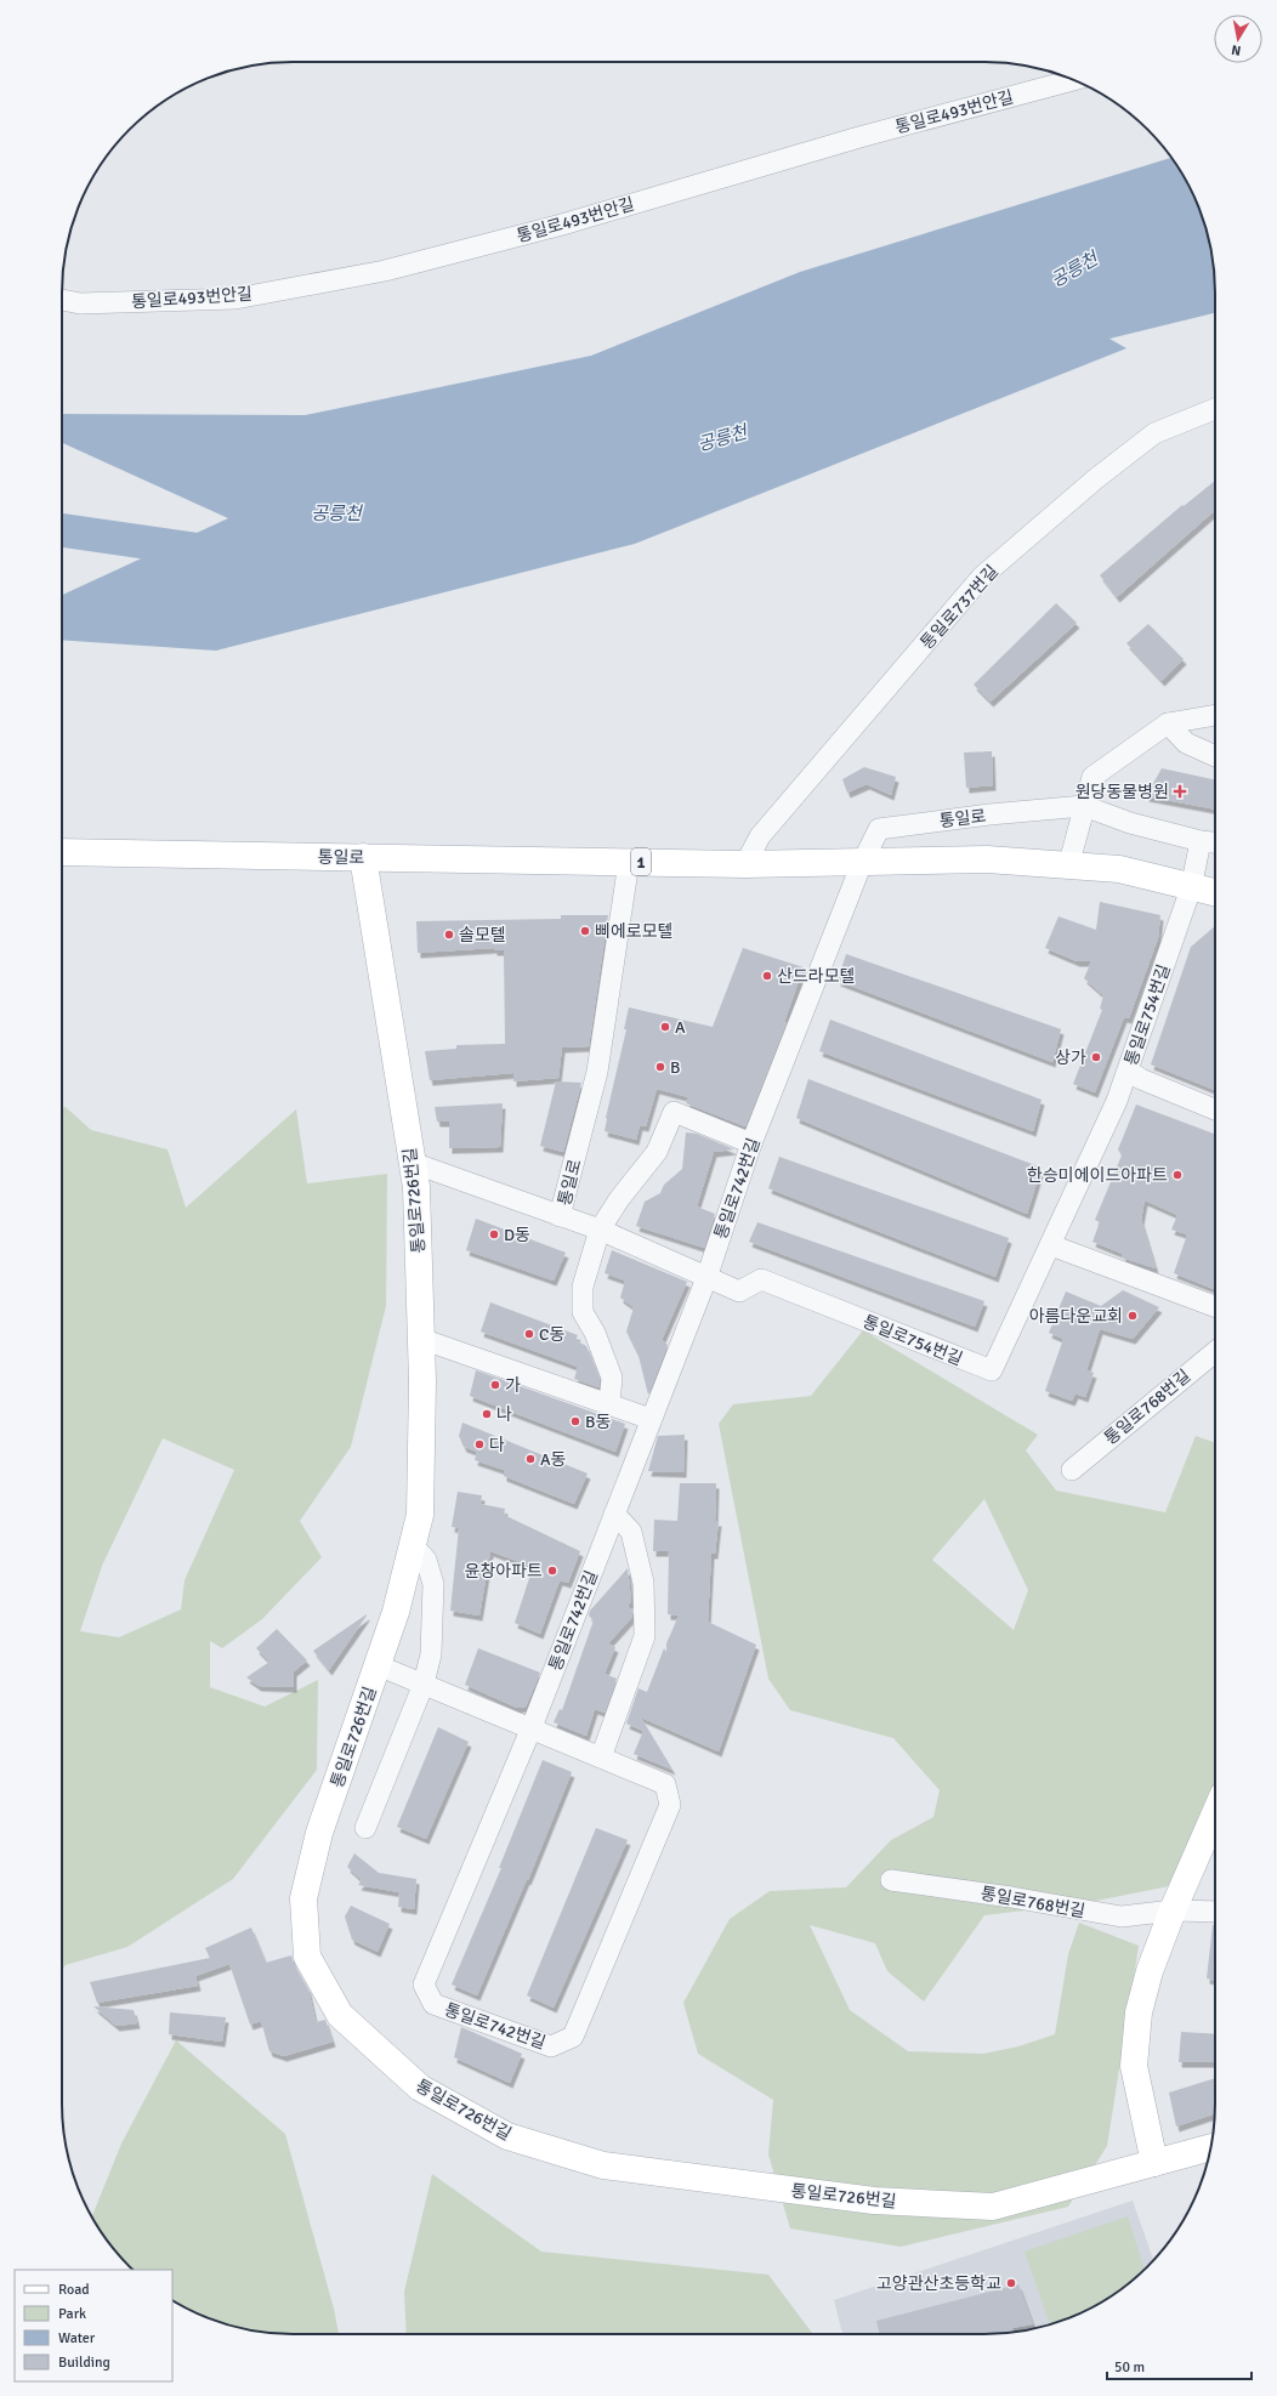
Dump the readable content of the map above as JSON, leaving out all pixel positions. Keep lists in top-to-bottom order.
{
  "streets": {
    "street": [
      "통일로493번안길",
      "통일로737번길",
      "통일로",
      "1",
      "통일로754번길",
      "통일로742번길",
      "통일로726번길",
      "통일로768번길"
    ]
  },
  "crossings": [
    ["통일로737번길", "통일로"],
    ["통일로", "통일로754번길"],
    ["통일로", "통일로742번길"],
    ["통일로", "통일로726번길"],
    ["통일로754번길", "통일로742번길"]
  ],
  "water": ["공릉천"],
  "places": {
    "health": ["원당동물병원"],
    "other": [
      "삐에로모텔",
      "솔모텔",
      "산드라모텔",
      "A",
      "상가",
      "B",
      "한승미에이드아파트",
      "D동",
      "아름다운교회",
      "C동",
      "가",
      "나",
      "B동",
      "다",
      "A동",
      "윤창아파트",
      "고양관산초등학교"
    ]
  },
  "legend": [
    "Road",
    "Park",
    "Water",
    "Building"
  ],
  "scale_bar": "50 m",
  "north": "bottom"
}
